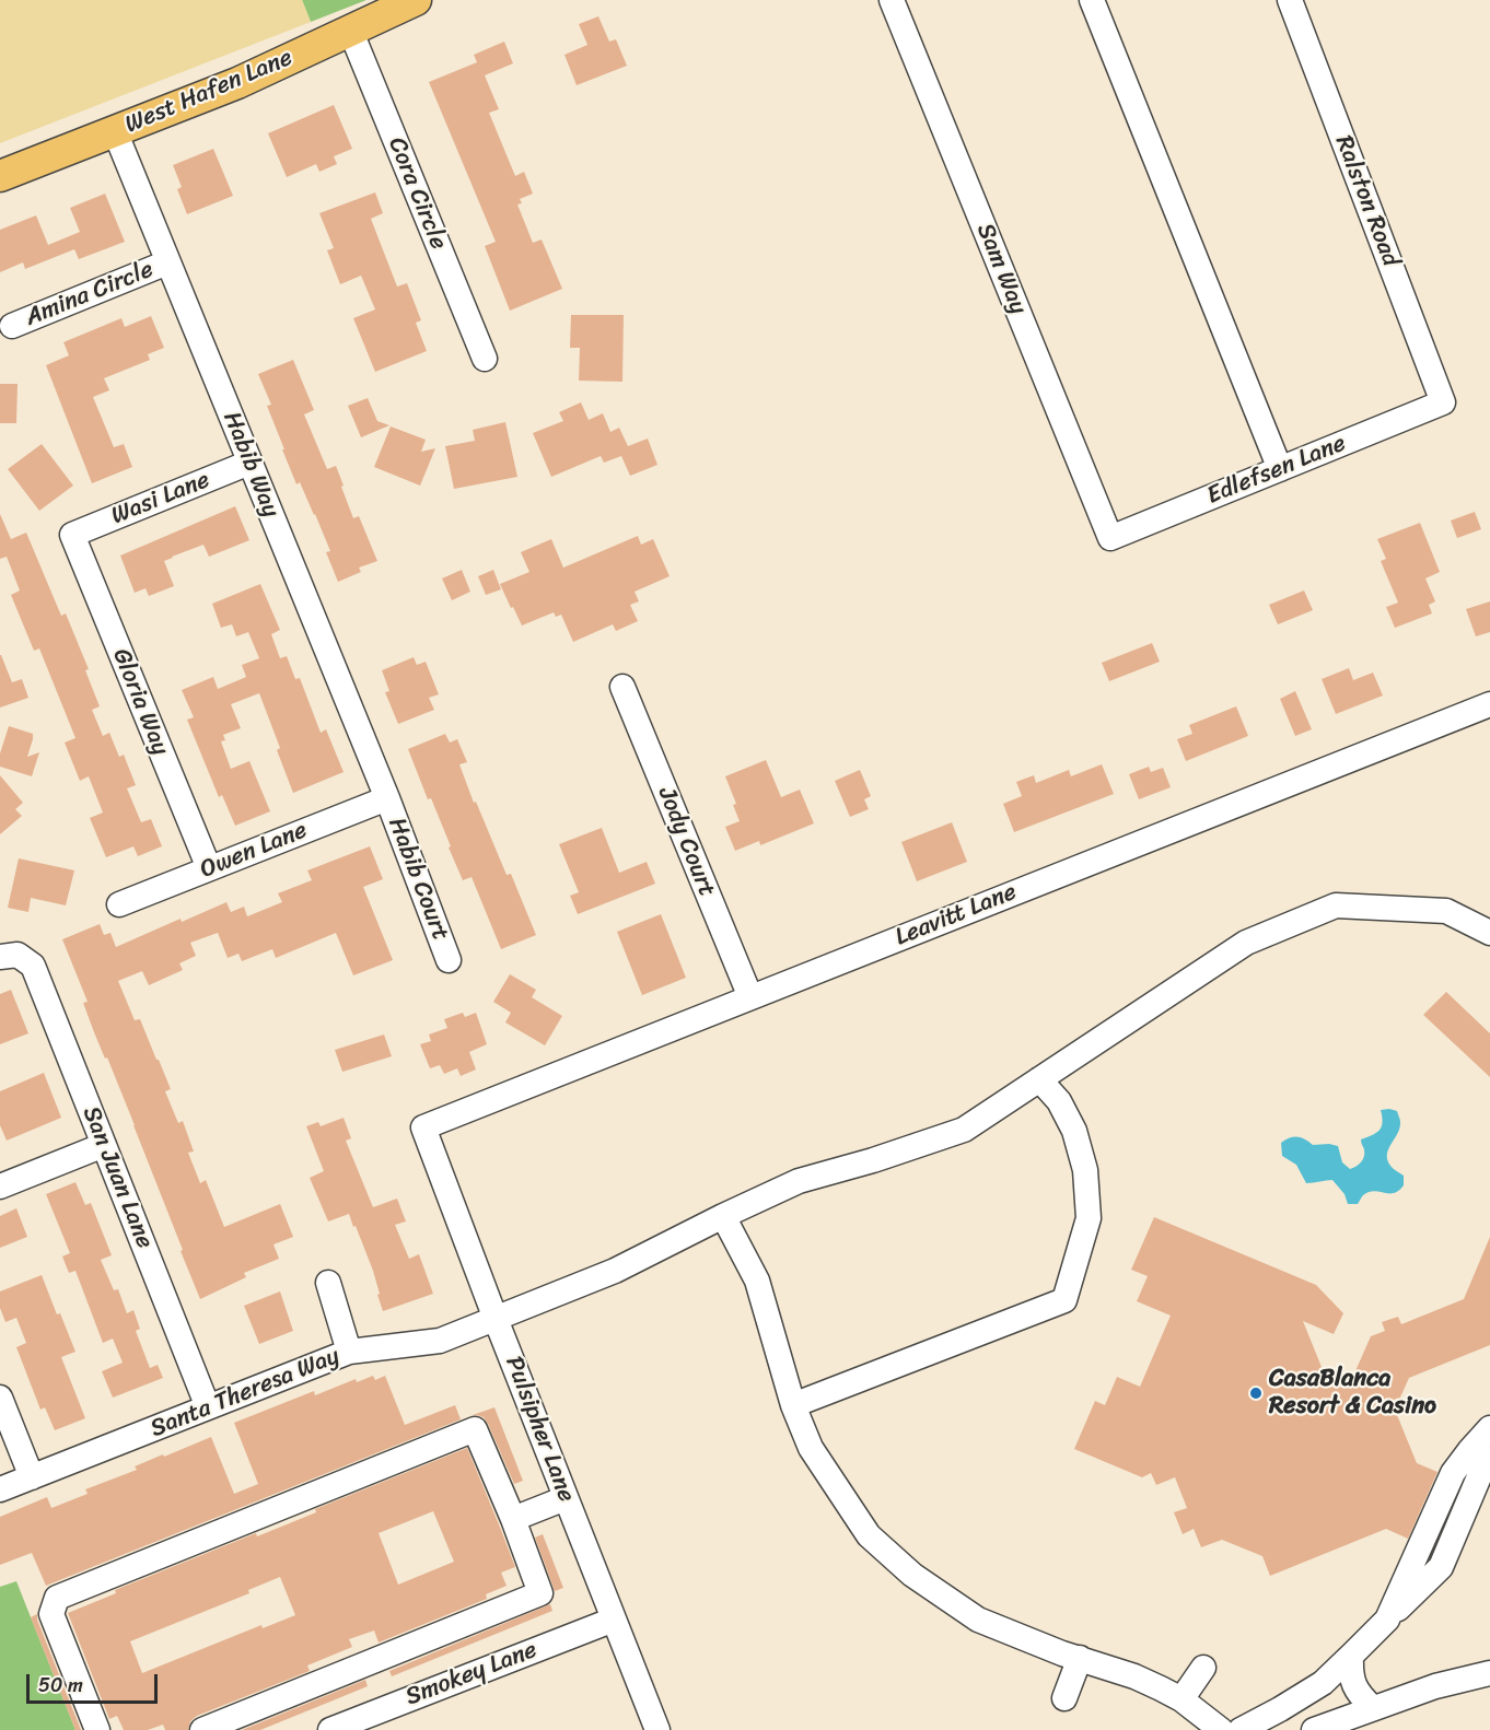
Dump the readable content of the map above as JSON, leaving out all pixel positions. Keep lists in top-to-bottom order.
{
  "streets": {
    "main road": ["West Hafen Lane"],
    "street": [
      "Cora Circle",
      "Ralston Road",
      "Sam Way",
      "Amina Circle",
      "Habib Way",
      "Edlefsen Lane",
      "Wasi Lane",
      "Gloria Way",
      "Jody Court",
      "Owen Lane",
      "Habib Court",
      "Leavitt Lane",
      "San Juan Lane",
      "Santa Theresa Way",
      "Pulsipher Lane",
      "Smokey Lane"
    ]
  },
  "crossings": [
    ["West Hafen Lane", "Cora Circle"],
    ["West Hafen Lane", "Habib Way"],
    ["Ralston Road", "Edlefsen Lane"],
    ["Sam Way", "Edlefsen Lane"],
    ["Amina Circle", "Habib Way"],
    ["Habib Way", "Wasi Lane"],
    ["Habib Way", "Owen Lane"],
    ["Habib Way", "Habib Court"],
    ["Wasi Lane", "Gloria Way"],
    ["Gloria Way", "Owen Lane"],
    ["Jody Court", "Leavitt Lane"],
    ["Owen Lane", "Habib Court"],
    ["Leavitt Lane", "Pulsipher Lane"],
    ["San Juan Lane", "Santa Theresa Way"],
    ["Santa Theresa Way", "Pulsipher Lane"],
    ["Pulsipher Lane", "Smokey Lane"]
  ],
  "places": ["CasaBlanca Resort & Casino"],
  "scale_bar": "50 m"
}
